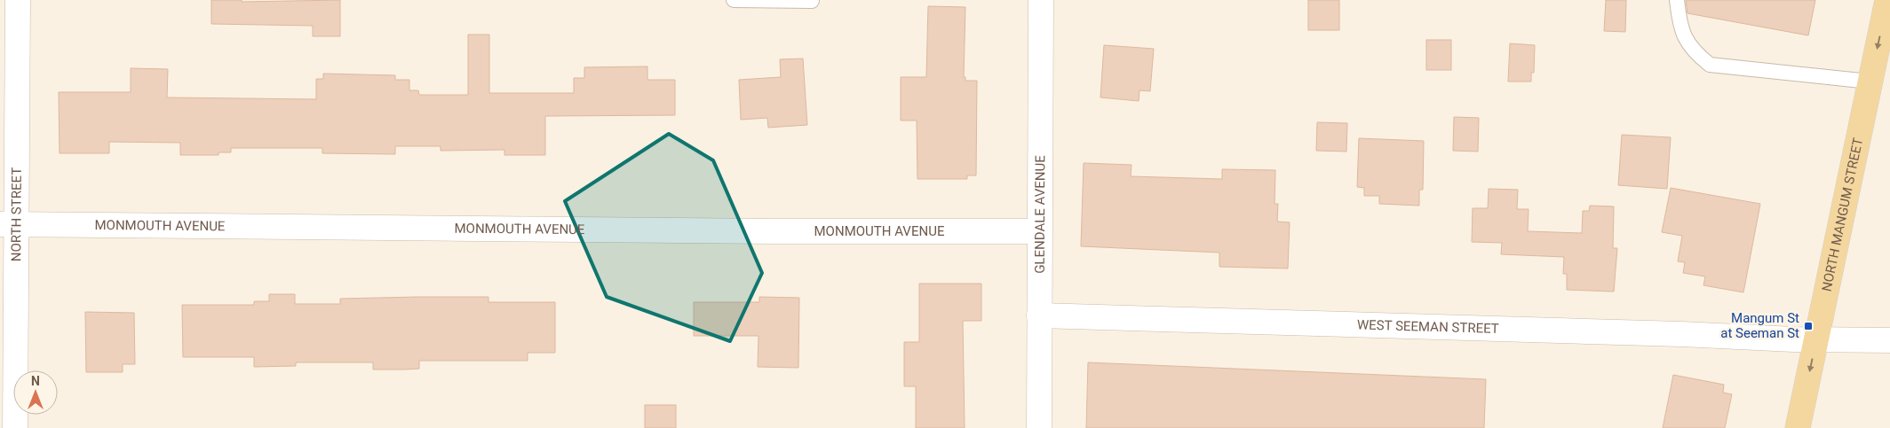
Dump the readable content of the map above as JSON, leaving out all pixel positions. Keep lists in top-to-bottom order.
{
  "streets": {
    "main road": ["NORTH MANGUM STREET"],
    "street": [
      "NORTH STREET",
      "GLENDALE AVENUE",
      "MONMOUTH AVENUE",
      "WEST SEEMAN STREET"
    ]
  },
  "crossings": [
    ["NORTH STREET", "MONMOUTH AVENUE"],
    ["GLENDALE AVENUE", "MONMOUTH AVENUE"],
    ["GLENDALE AVENUE", "WEST SEEMAN STREET"],
    ["NORTH MANGUM STREET", "WEST SEEMAN STREET"]
  ],
  "one_way": ["NORTH MANGUM STREET"],
  "places": {
    "transit": ["Mangum St at Seeman St"]
  },
  "north": "top"
}
